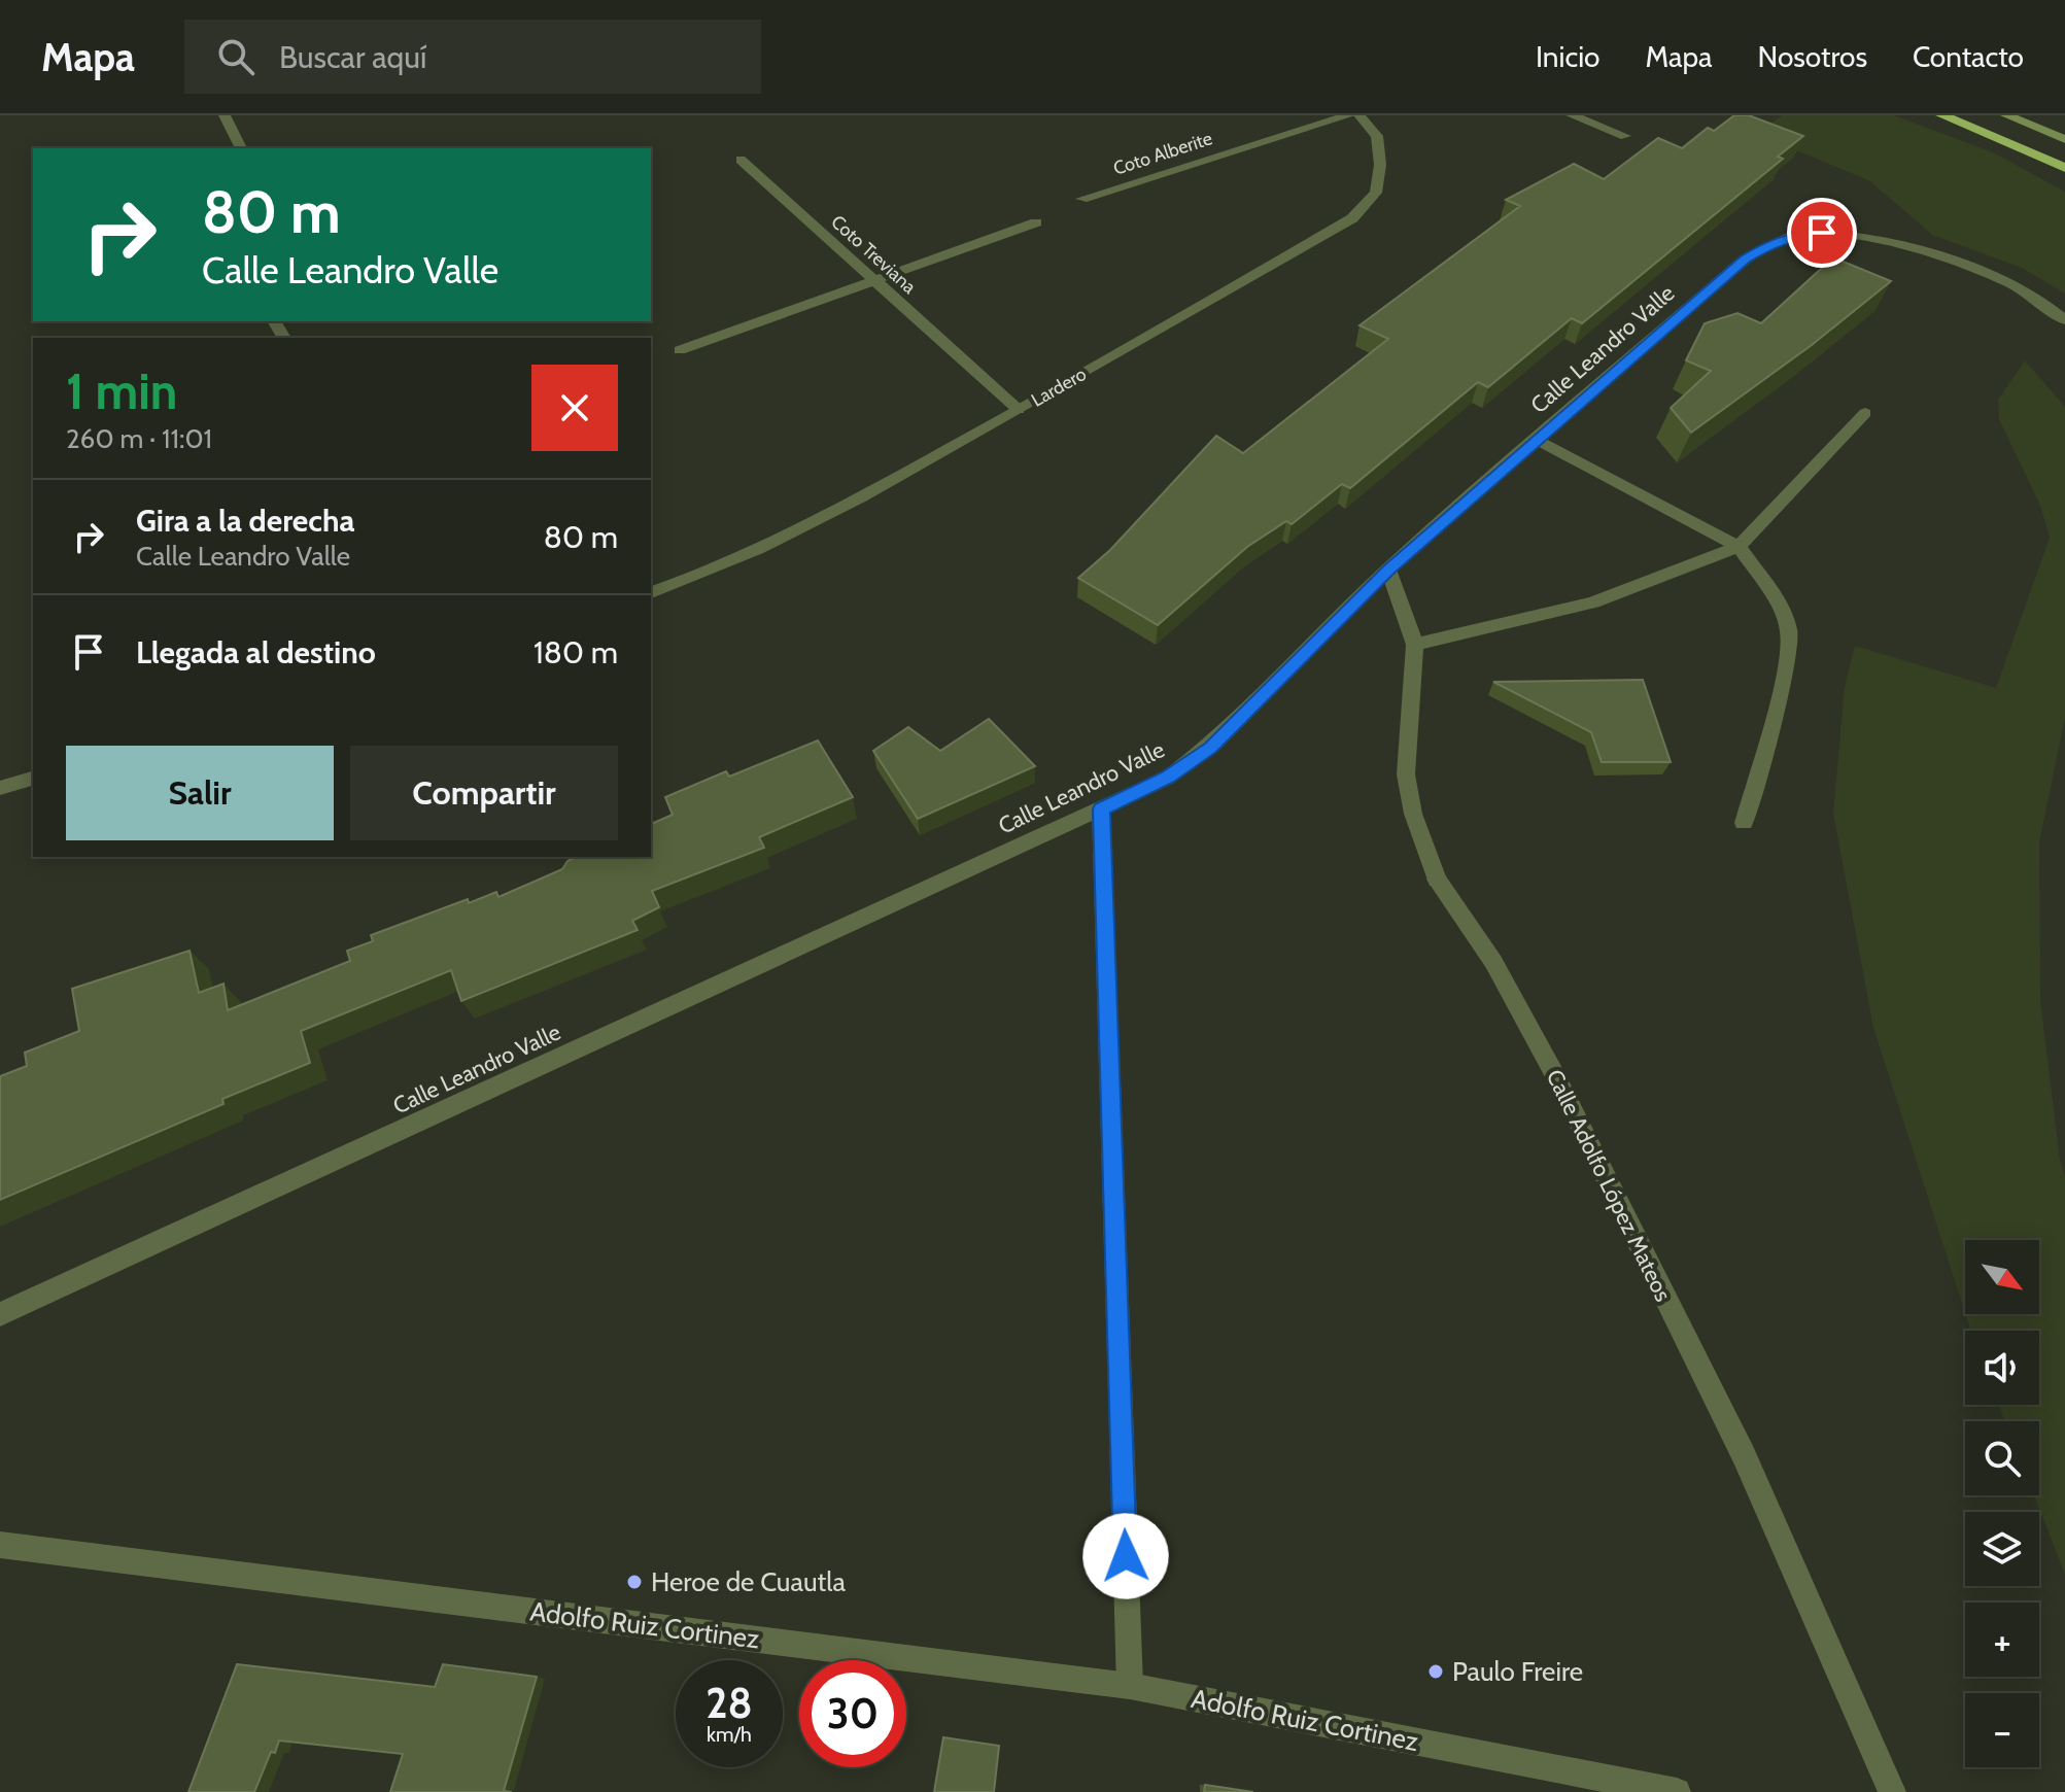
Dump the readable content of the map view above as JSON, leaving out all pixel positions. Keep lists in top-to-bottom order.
{
  "streets": {
    "street": [
      "Coto Alberite",
      "Coto Treviana",
      "Calle Leandro Valle",
      "Lardero",
      "Calle Adolfo López Mateos",
      "Adolfo Ruiz Cortinez"
    ]
  },
  "crossings": [
    ["Coto Treviana", "Lardero"],
    ["Calle Leandro Valle", "Calle Adolfo López Mateos"]
  ],
  "places": ["Heroe de Cuautla", "Paulo Freire"],
  "north": "bottom right",
  "page": {
    "header": "Mapa",
    "search": "Buscar aquí",
    "nav": [
      "Inicio",
      "Mapa",
      "Nosotros",
      "Contacto"
    ],
    "turn": ["80 m", "Calle Leandro Valle"],
    "heading": ["1 min", "260 m · 11:01"],
    "list": [
      {
        "name": "Gira a la derecha",
        "note": "Calle Leandro Valle",
        "value": "80 m"
      },
      {
        "name": "Llegada al destino",
        "value": "180 m"
      }
    ],
    "buttons": ["Salir", "Compartir"],
    "map_buttons": ["+", "−"],
    "speed": "28 km/h",
    "limit": "30"
  }
}
